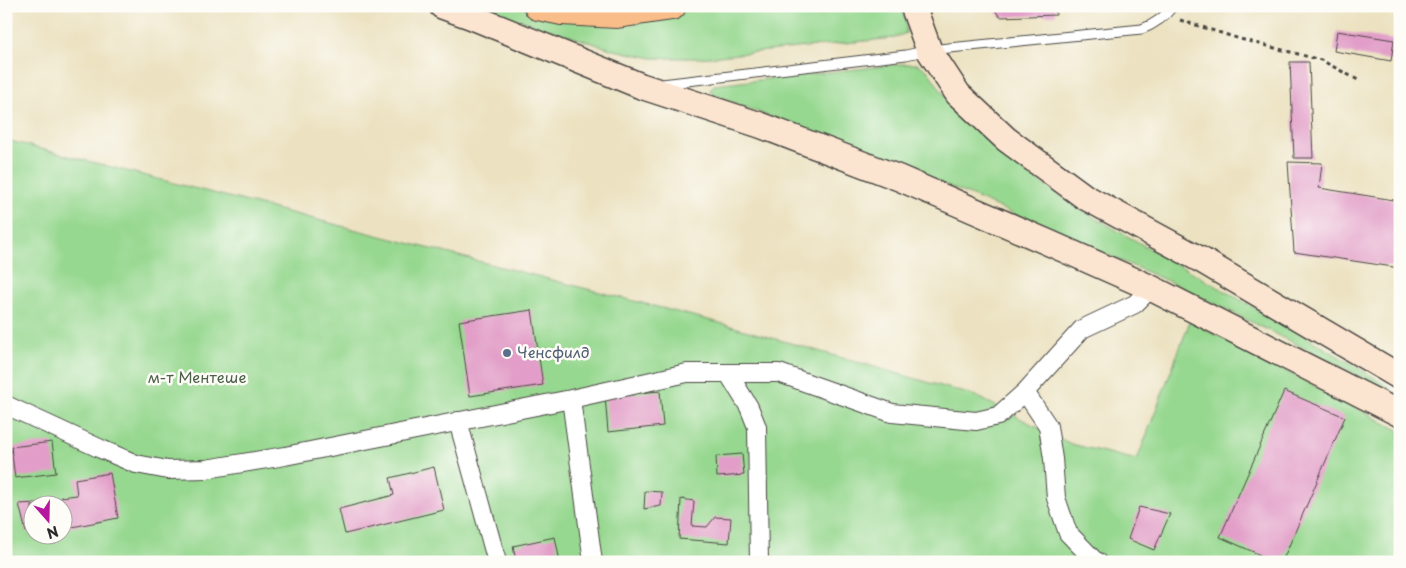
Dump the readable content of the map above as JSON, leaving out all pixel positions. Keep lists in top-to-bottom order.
{
  "parks": ["м-т Ментeше"],
  "places": ["Ченсфилд"],
  "north": "bottom"
}
